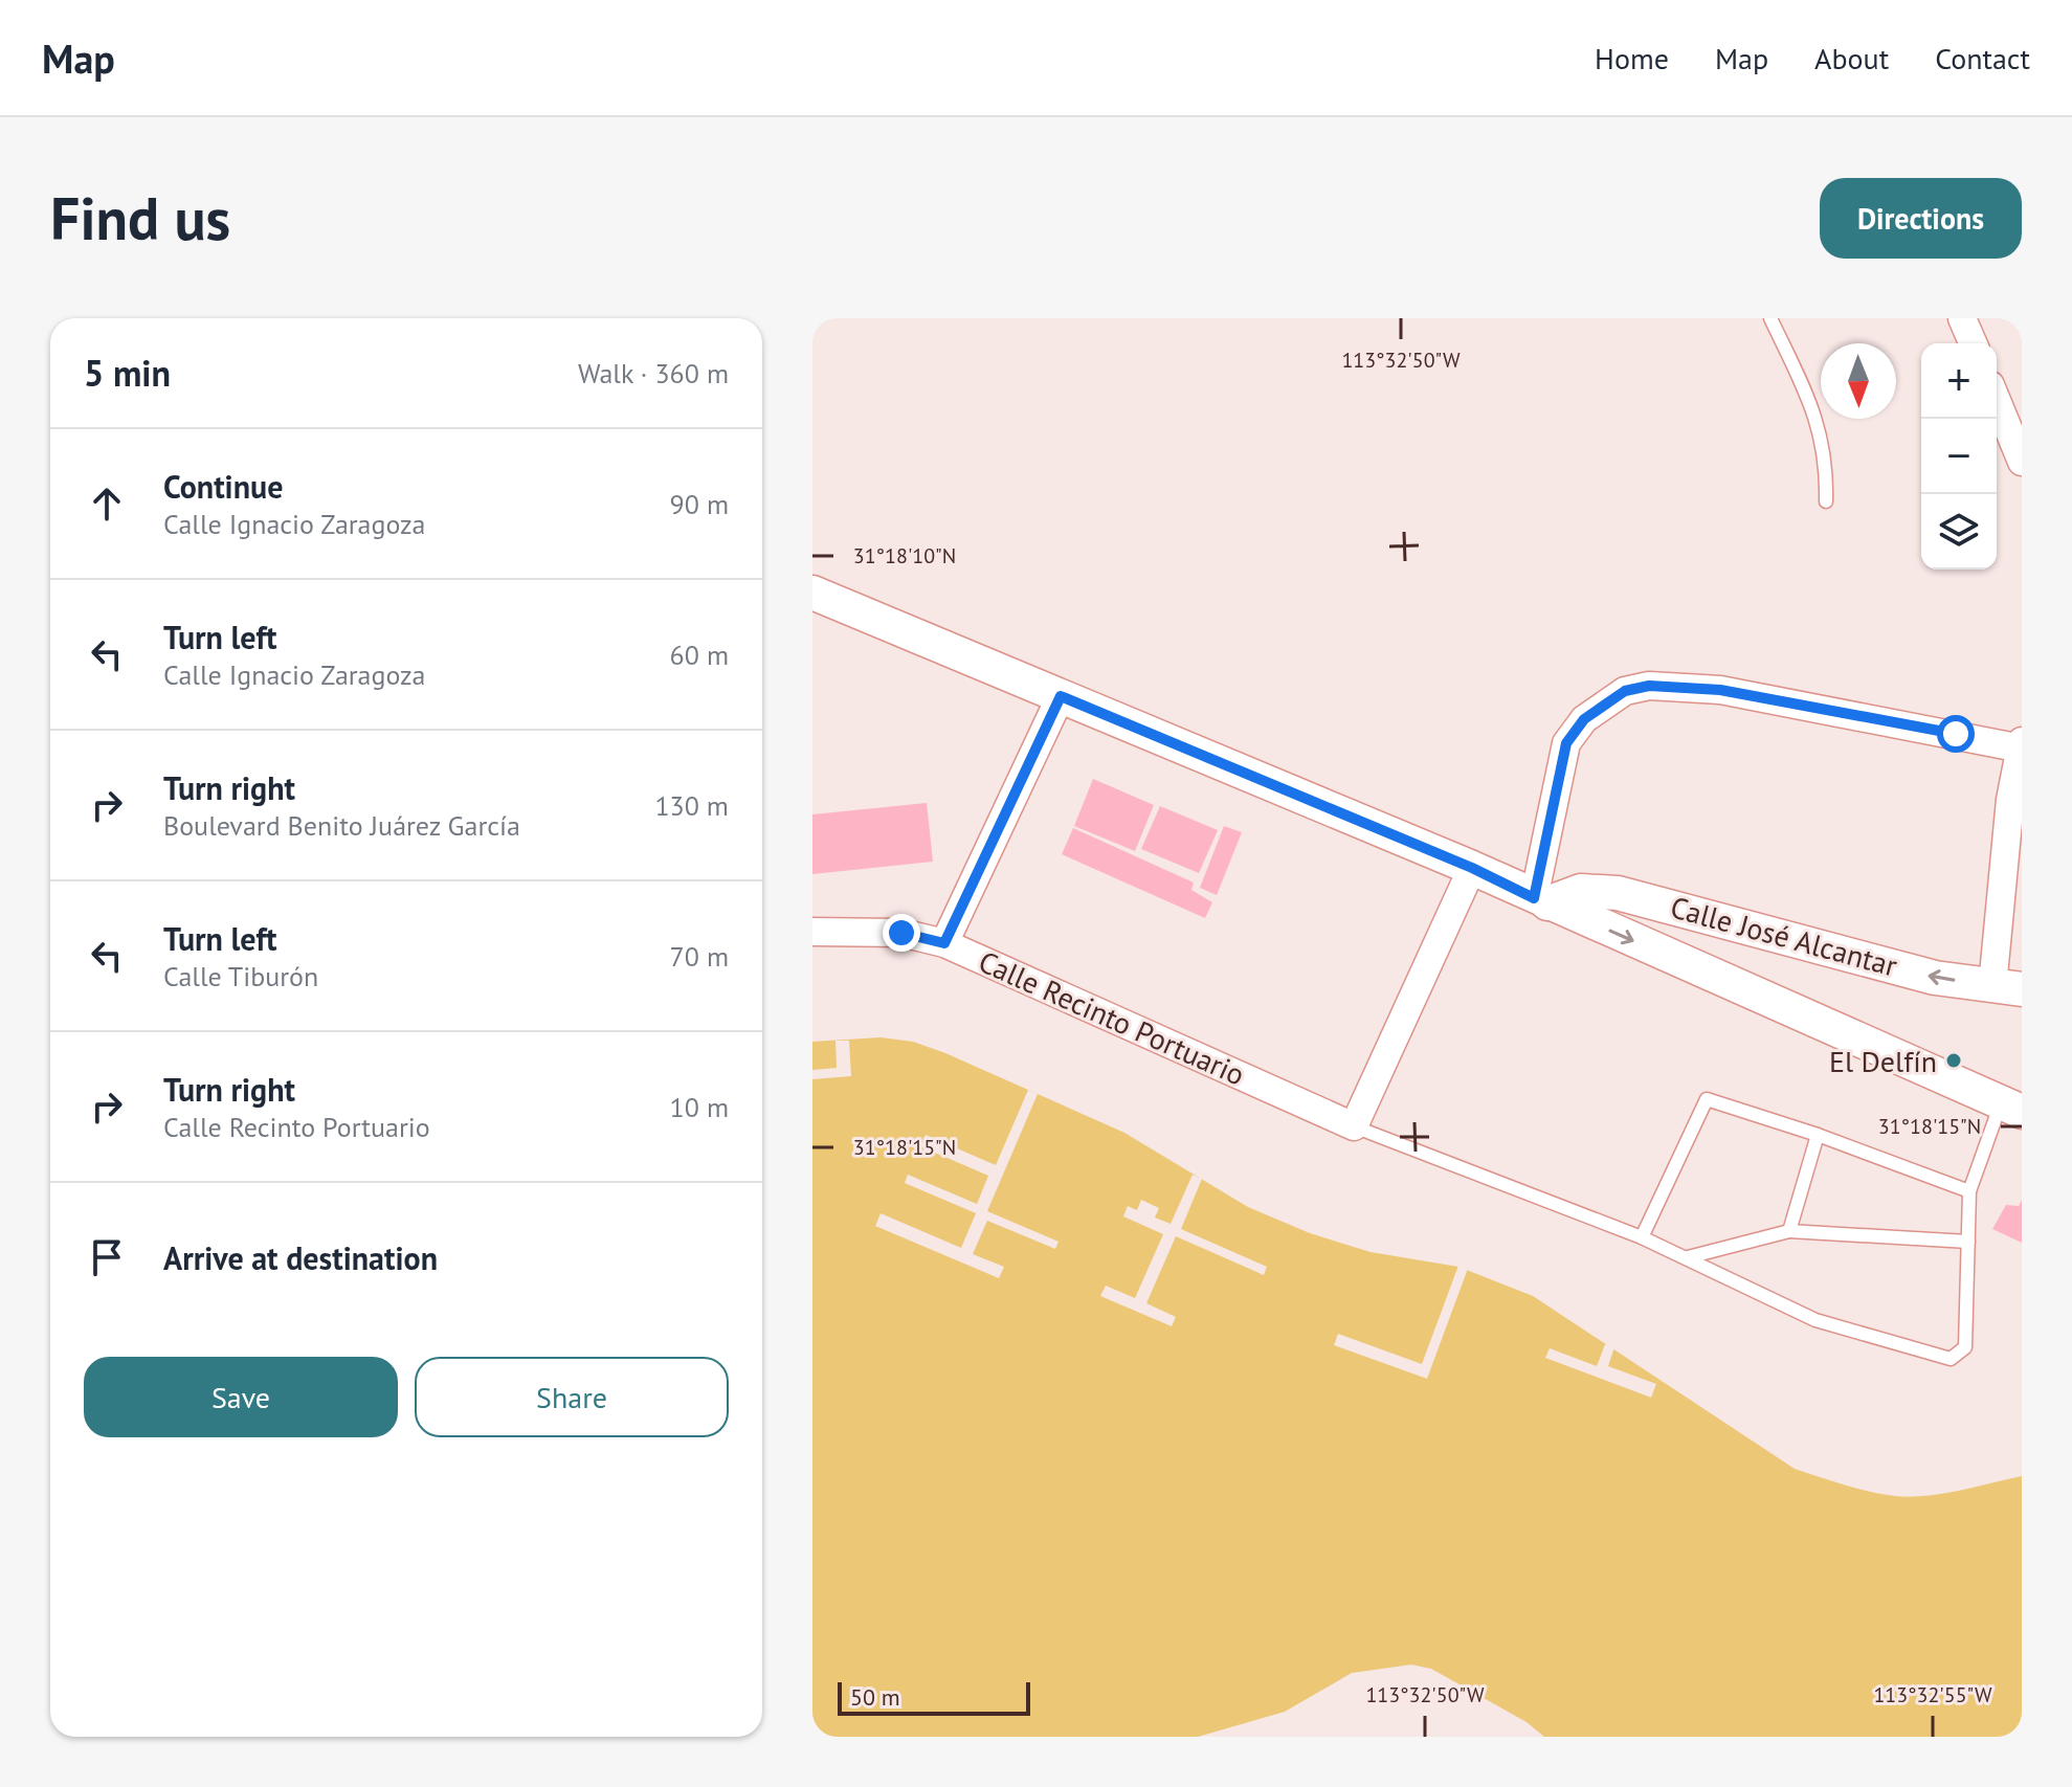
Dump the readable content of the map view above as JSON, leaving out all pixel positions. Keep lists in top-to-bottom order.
{
  "streets": {
    "street": ["Calle José Alcantar", "Calle Recinto Portuario"]
  },
  "places": ["El Delfín"],
  "scale_bar": "50 m",
  "north": "bottom",
  "page": {
    "header": "Map",
    "nav": [
      "Home",
      "Map",
      "About",
      "Contact"
    ],
    "buttons": [
      "Directions",
      ["Save", "Share"]
    ],
    "title": "Find us",
    "heading": ["5 min", "Walk · 360 m"],
    "map_buttons": ["+", "−"],
    "list": [
      ["Continue", "Calle Ignacio Zaragoza", "90 m"],
      ["Turn left", "Calle Ignacio Zaragoza", "60 m"],
      ["Turn right", "Boulevard Benito Juárez García", "130 m"],
      ["Turn left", "Calle Tiburón", "70 m"],
      ["Turn right", "Calle Recinto Portuario", "10 m"],
      "Arrive at destination"
    ],
    "scale": "50 m"
  },
  "coordinates": [
    "113°32'50\"W",
    "31°18'10\"N",
    "31°18'15\"N",
    "113°32'55\"W"
  ]
}
